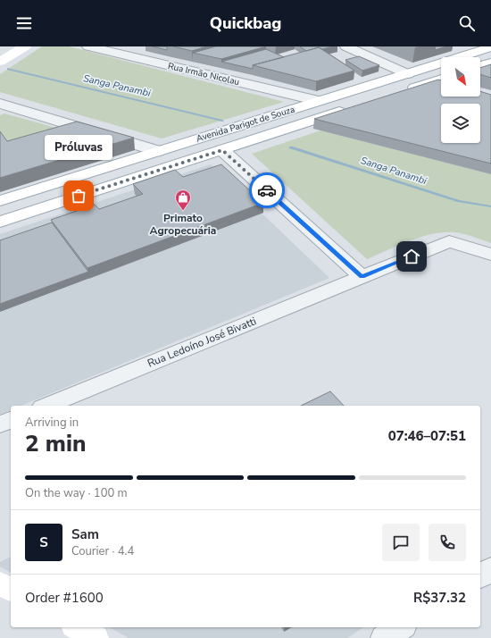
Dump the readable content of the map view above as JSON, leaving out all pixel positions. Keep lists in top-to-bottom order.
{
  "streets": {
    "main road": ["Avenida Parigot de Souza"],
    "street": ["Rua Irmão Nicolau", "Rua Ledoíno José Bivatti"]
  },
  "crossings": [
    ["Rua Irmão Nicolau", "Avenida Parigot de Souza"]
  ],
  "water": ["Sanga Panambi"],
  "places": {
    "other": ["Próluvas"],
    "shop": ["Primato Agropecuária"]
  },
  "north": "bottom right",
  "page": {
    "header": "Quickbag",
    "bubble": "Próluvas",
    "heading": ["2 min", "Arriving in", "07:46–07:51"],
    "panel": [
      "Sam",
      "Courier · 4.4",
      "Order #1600",
      "R$37.32"
    ],
    "bar": "On the way · 100 m",
    "round": "S"
  }
}
